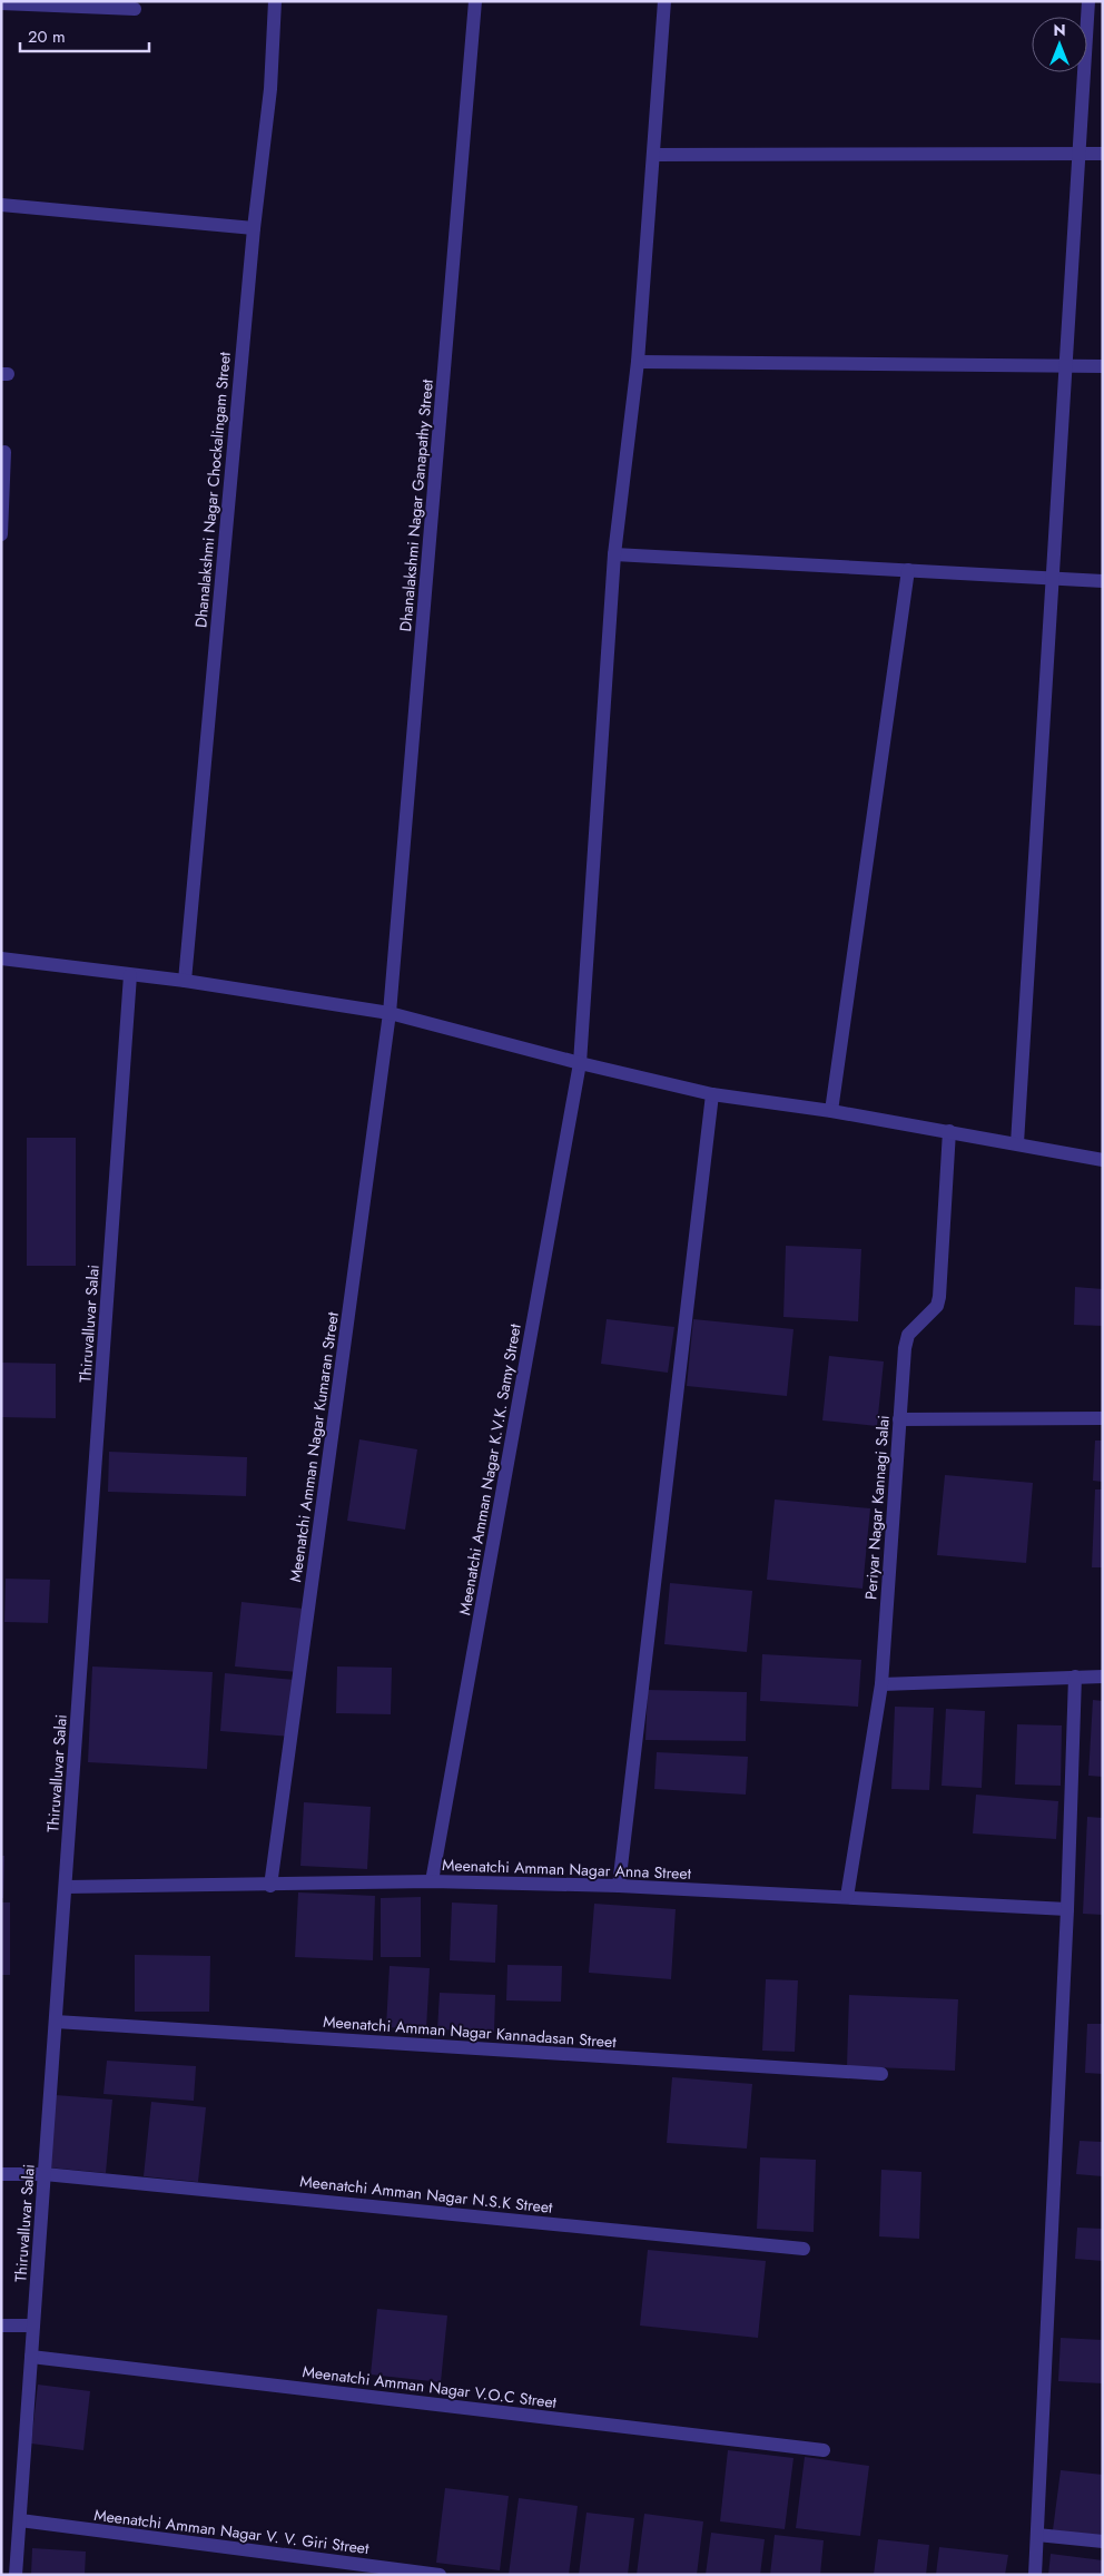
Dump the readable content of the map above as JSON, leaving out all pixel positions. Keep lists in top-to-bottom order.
{
  "streets": {
    "street": [
      "Dhanalakshmi Nagar Chockalingam Street",
      "Dhanalakshmi Nagar Ganapathy Street",
      "Thiruvalluvar Salai",
      "Meenatchi Amman Nagar Kumaran Street",
      "Meenatchi Amman Nagar K.V.K. Samy Street",
      "Periyar Nagar Kannagi Salai",
      "Meenatchi Amman Nagar Anna Street",
      "Meenatchi Amman Nagar Kannadasan Street",
      "Meenatchi Amman Nagar N.S.K Street",
      "Meenatchi Amman Nagar V.O.C Street",
      "Meenatchi Amman Nagar V. V. Giri Street"
    ]
  },
  "crossings": [
    ["Dhanalakshmi Nagar Ganapathy Street", "Meenatchi Amman Nagar Kumaran Street"],
    ["Thiruvalluvar Salai", "Meenatchi Amman Nagar Anna Street"],
    ["Thiruvalluvar Salai", "Meenatchi Amman Nagar Kannadasan Street"],
    ["Thiruvalluvar Salai", "Meenatchi Amman Nagar N.S.K Street"],
    ["Thiruvalluvar Salai", "Meenatchi Amman Nagar V.O.C Street"],
    ["Thiruvalluvar Salai", "Meenatchi Amman Nagar V. V. Giri Street"],
    ["Meenatchi Amman Nagar Kumaran Street", "Meenatchi Amman Nagar Anna Street"],
    ["Meenatchi Amman Nagar K.V.K. Samy Street", "Meenatchi Amman Nagar Anna Street"],
    ["Periyar Nagar Kannagi Salai", "Meenatchi Amman Nagar Anna Street"]
  ],
  "scale_bar": "20 m",
  "north": "top"
}
